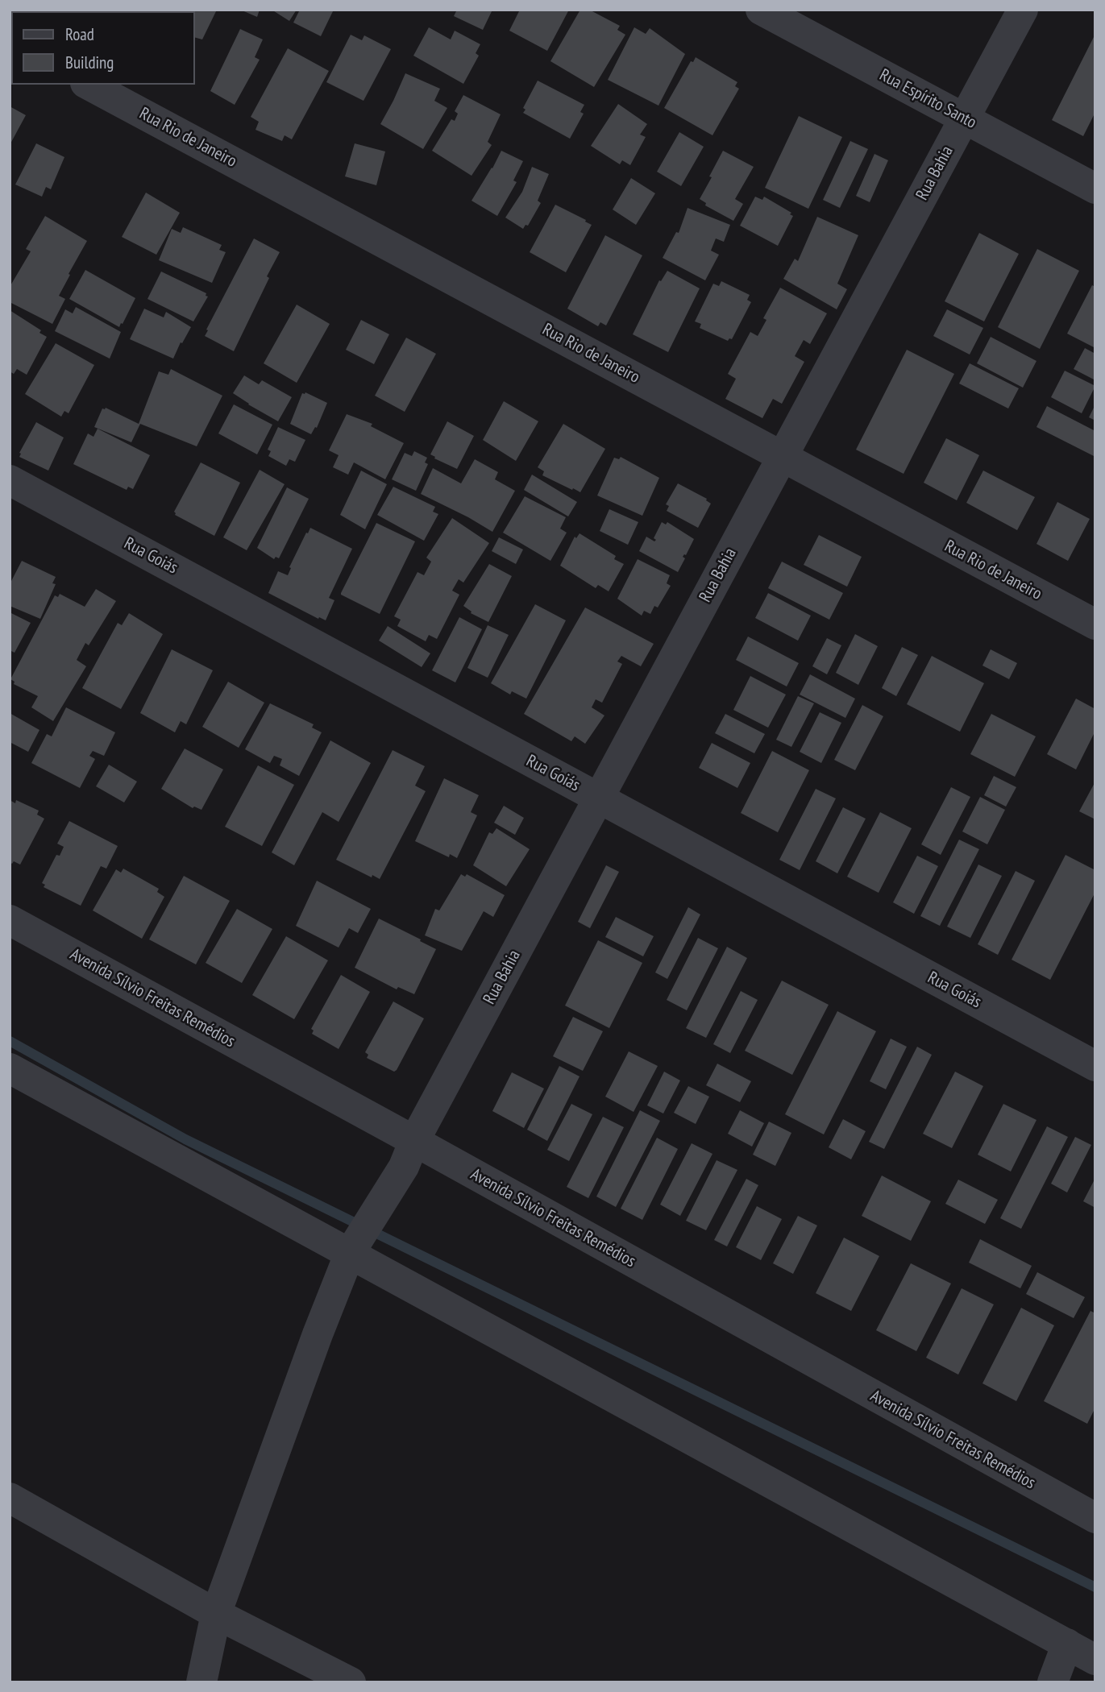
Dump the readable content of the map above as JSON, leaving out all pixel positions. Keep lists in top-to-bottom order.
{
  "streets": {
    "street": [
      "Rua Espírito Santo",
      "Rua Rio de Janeiro",
      "Rua Bahia",
      "Rua Goiás",
      "Avenida Sílvio Freitas Remédios"
    ]
  },
  "crossings": [
    ["Rua Espírito Santo", "Rua Bahia"],
    ["Rua Rio de Janeiro", "Rua Bahia"],
    ["Rua Bahia", "Rua Goiás"],
    ["Rua Bahia", "Avenida Sílvio Freitas Remédios"]
  ],
  "legend": ["Road", "Building"]
}
